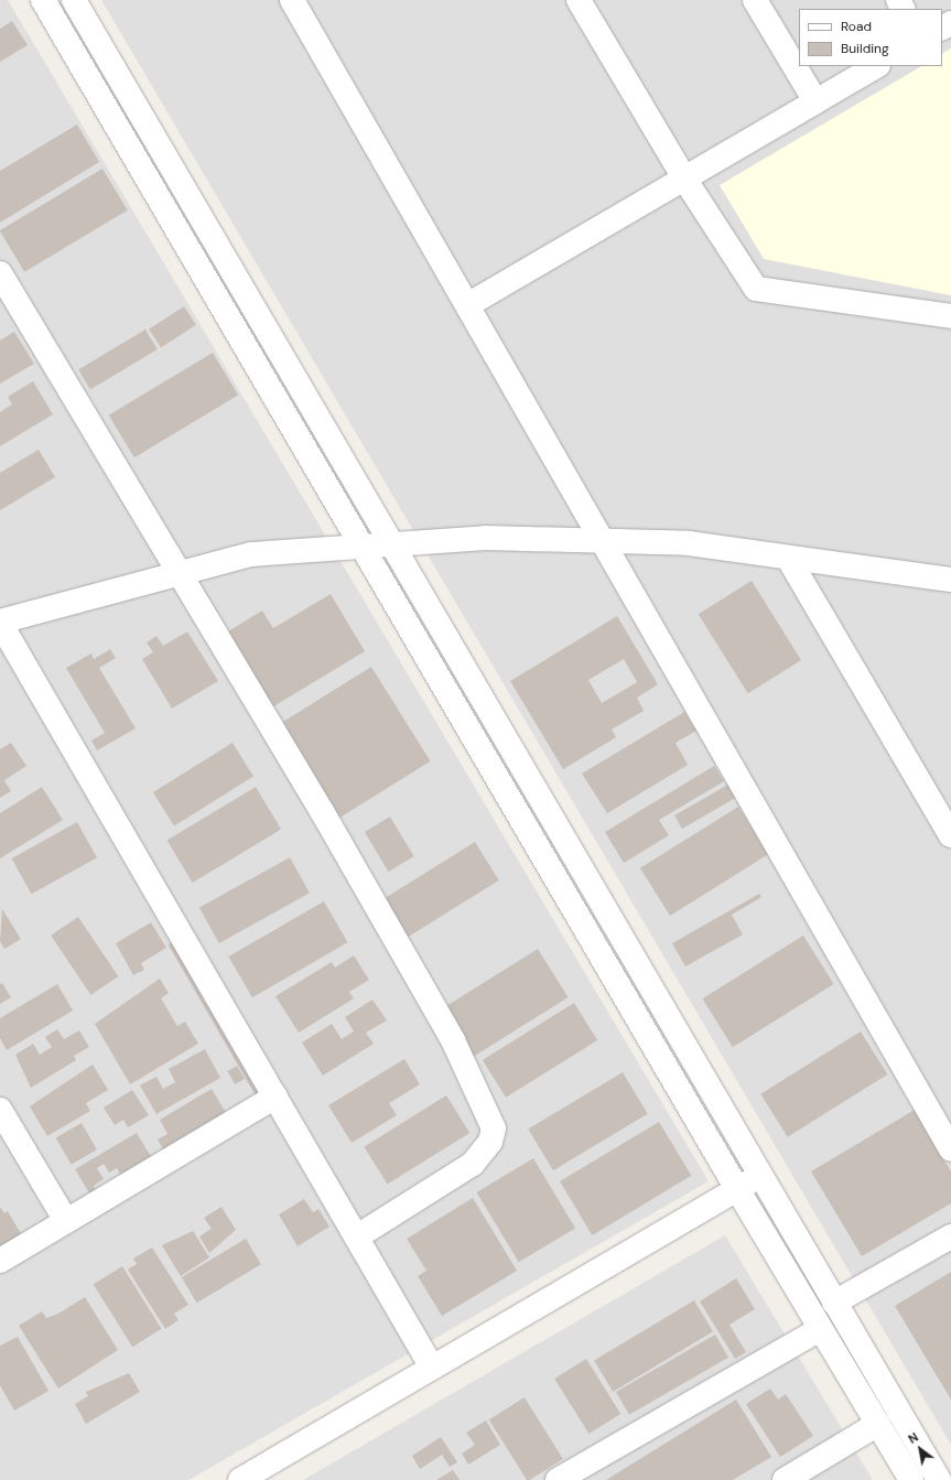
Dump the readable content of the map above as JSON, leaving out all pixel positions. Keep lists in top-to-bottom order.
{
  "legend": ["Road", "Building"],
  "north": "top left"
}
